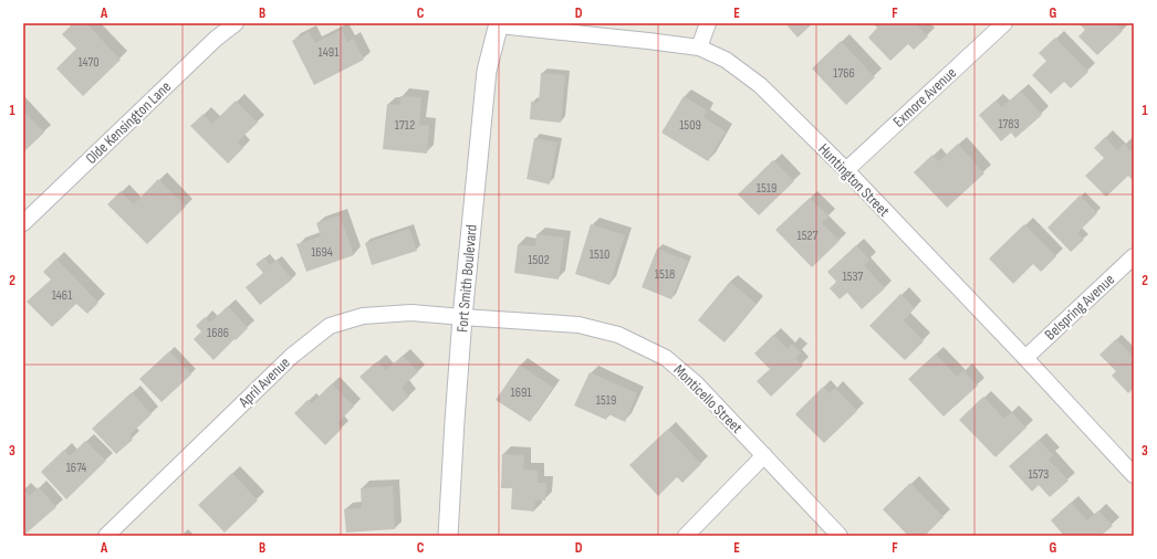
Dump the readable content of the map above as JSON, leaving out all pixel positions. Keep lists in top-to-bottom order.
{
  "streets": {
    "street": [
      "Exmore Avenue",
      "Olde Kensington Lane",
      "Huntington Street",
      "Fort Smith Boulevard",
      "Belspring Avenue",
      "April Avenue",
      "Monticello Street"
    ]
  },
  "crossings": [
    ["Exmore Avenue", "Huntington Street"],
    ["Huntington Street", "Fort Smith Boulevard"],
    ["Huntington Street", "Belspring Avenue"],
    ["Fort Smith Boulevard", "April Avenue"],
    ["Fort Smith Boulevard", "Monticello Street"],
    ["April Avenue", "Monticello Street"]
  ],
  "house_numbers": [
    "1491",
    "1470",
    "1766",
    "1783",
    "1712",
    "1509",
    "1519",
    "1527",
    "1694",
    "1510",
    "1502",
    "1518",
    "1537",
    "1461",
    "1686",
    "1691",
    "1519",
    "1674",
    "1573"
  ],
  "grid": {
    "columns": [
      "A",
      "B",
      "C",
      "D",
      "E",
      "F",
      "G"
    ],
    "rows": ["1", "2", "3"]
  }
}
